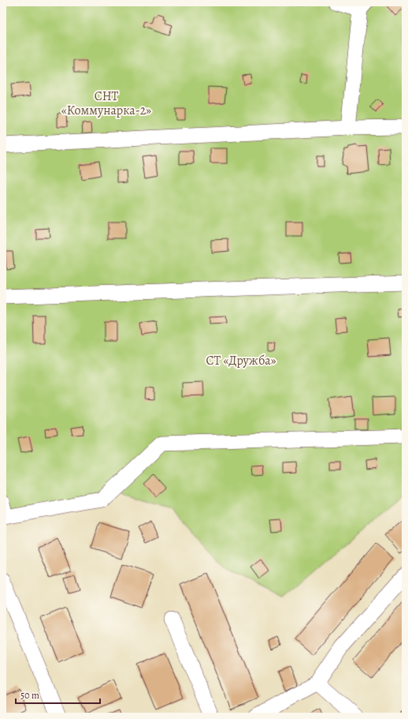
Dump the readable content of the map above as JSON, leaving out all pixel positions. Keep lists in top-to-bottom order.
{
  "parks": ["СНТ «Коммунарка-2»", "СТ «Дружба»"],
  "scale_bar": "50 m"
}
